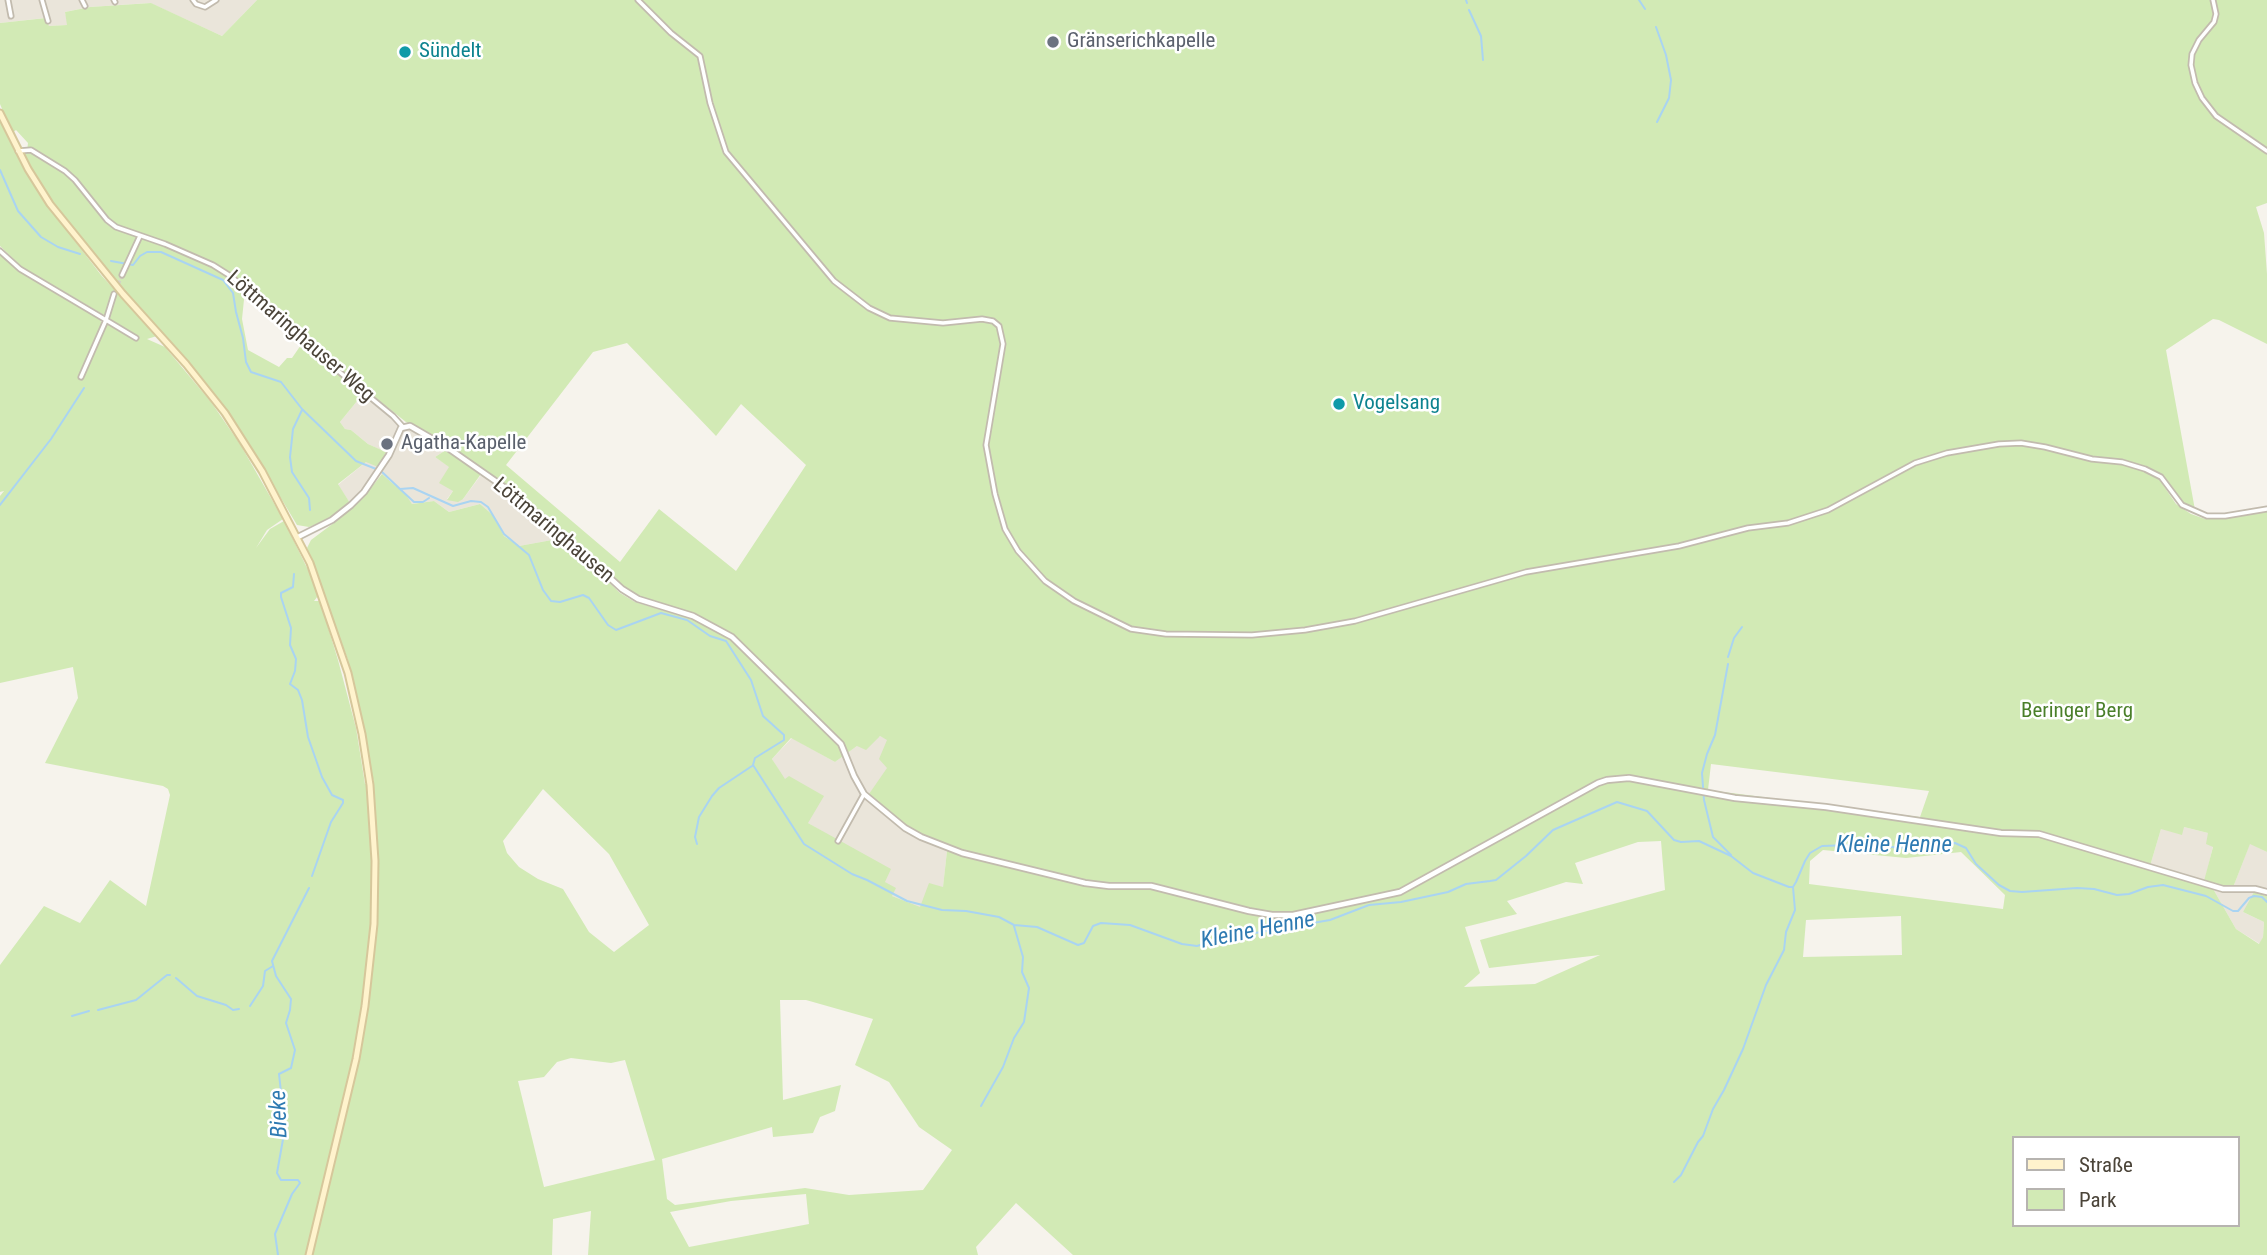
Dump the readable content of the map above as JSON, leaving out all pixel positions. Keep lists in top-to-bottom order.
{
  "streets": {
    "street": ["Löttmaringhauser Weg", "Löttmaringhausen"]
  },
  "crossings": [
    ["Löttmaringhauser Weg", "Löttmaringhausen"]
  ],
  "water": ["Kleine Henne", "Bieke"],
  "parks": ["Beringer Berg"],
  "places": [
    "Gränserichkapelle",
    "Sündelt",
    "Vogelsang",
    "Agatha-Kapelle"
  ],
  "legend": ["Straße", "Park"]
}
